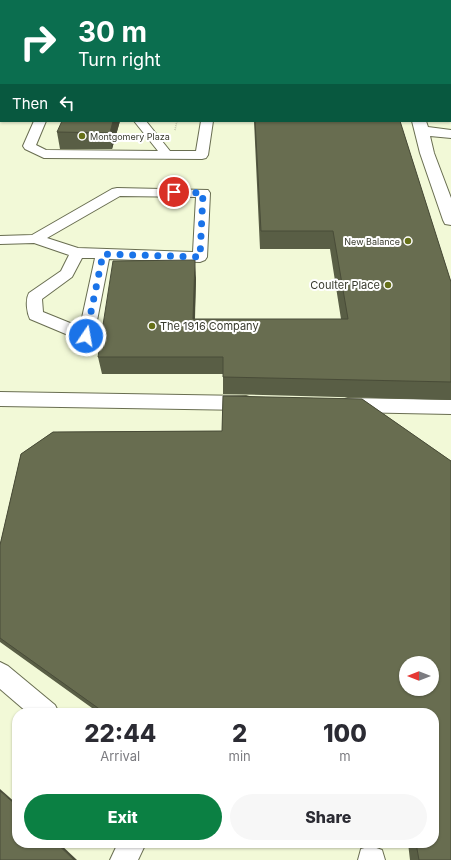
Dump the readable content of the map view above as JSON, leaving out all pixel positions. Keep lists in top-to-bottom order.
{
  "places": [
    "Montgomery Plaza",
    "New Balance",
    "Coulter Place",
    "The 1916 Company"
  ],
  "north": "left",
  "page": {
    "turn": ["30 m", "Turn right"],
    "then": "Then",
    "eta": [
      "22:44",
      "Arrival",
      "2",
      "min",
      "100",
      "m"
    ],
    "buttons": ["Exit", "Share"]
  }
}
